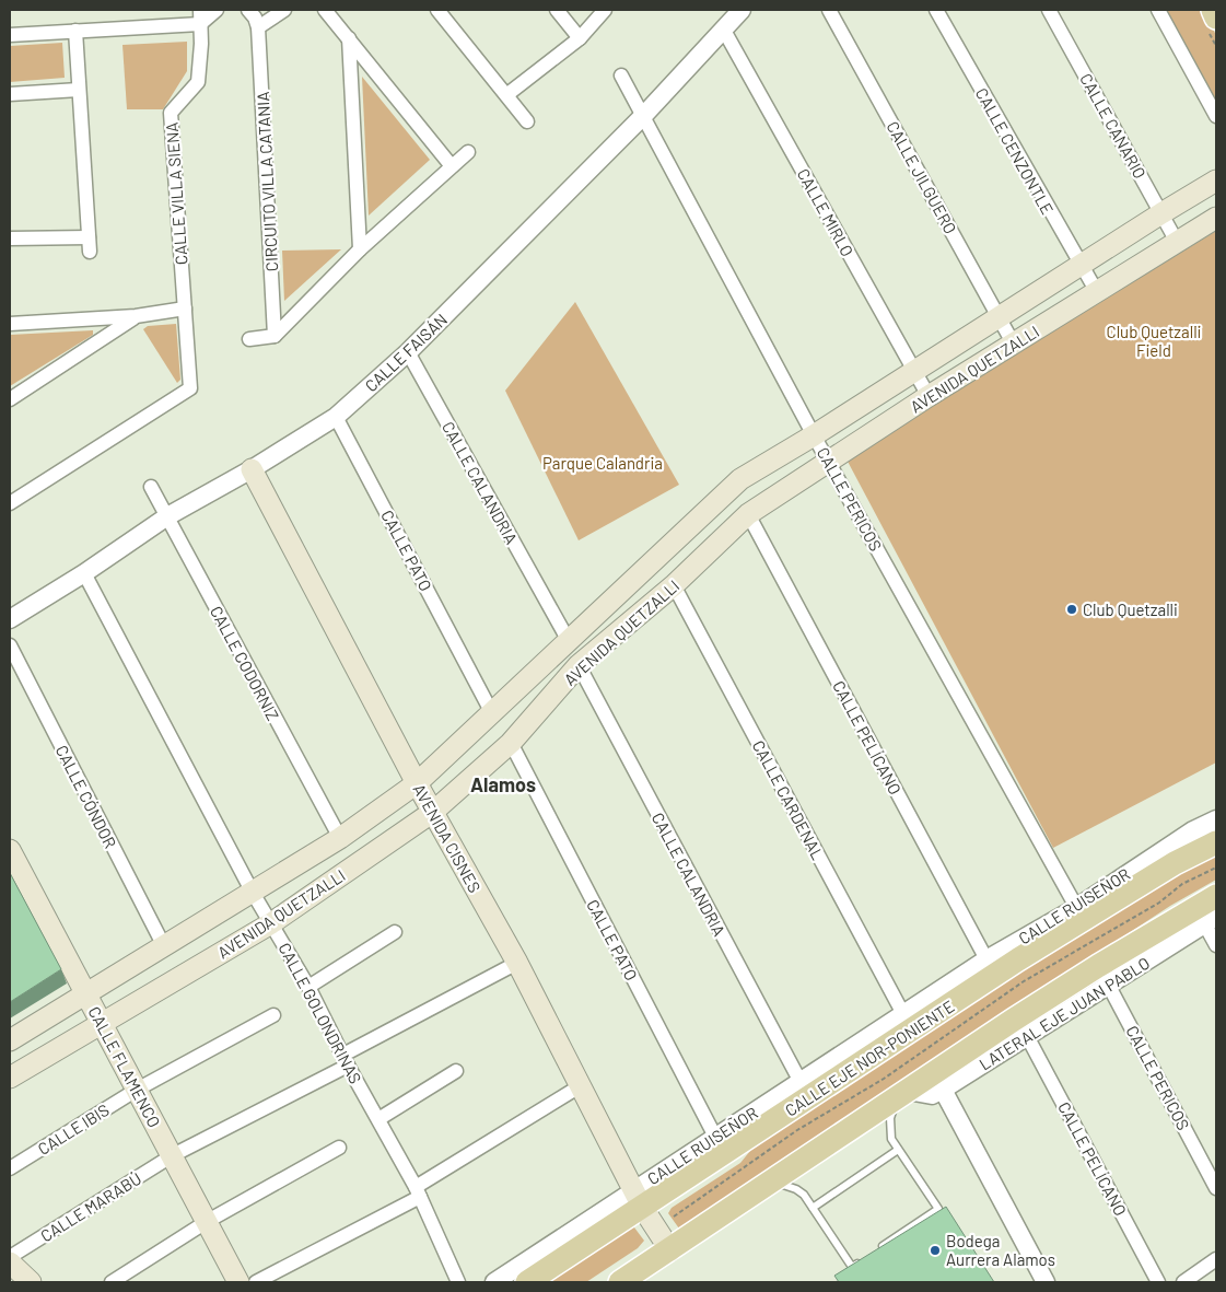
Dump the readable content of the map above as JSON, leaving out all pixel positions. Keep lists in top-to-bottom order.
{
  "streets": {
    "main road": [
      "AVENIDA QUETZALLI",
      "AVENIDA CISNES",
      "CALLE EJE NOR-PONIENTE",
      "CALLE FLAMENCO"
    ],
    "street": [
      "CALLE CANARIO",
      "CALLE CENZONTLE",
      "CALLE JILGUERO",
      "CIRCUITO VILLA CATANIA",
      "CALLE VILLA SIENA",
      "CALLE MIRLO",
      "CALLE FAISÁN",
      "CALLE CALANDRIA",
      "CALLE PERICOS",
      "CALLE PATO",
      "CALLE CODORNIZ",
      "CALLE PELÍCANO",
      "CALLE CÓNDOR",
      "CALLE CARDENAL",
      "CALLE RUISEÑOR",
      "CALLE GOLONDRINAS",
      "LATERAL EJE JUAN PABLO",
      "CALLE IBIS",
      "CALLE MARABÚ"
    ]
  },
  "crossings": [
    ["CALLE CANARIO", "AVENIDA QUETZALLI"],
    ["CALLE CENZONTLE", "AVENIDA QUETZALLI"],
    ["CALLE JILGUERO", "AVENIDA QUETZALLI"],
    ["CALLE MIRLO", "CALLE FAISÁN"],
    ["CALLE MIRLO", "AVENIDA QUETZALLI"],
    ["CALLE FAISÁN", "CALLE CALANDRIA"],
    ["CALLE FAISÁN", "CALLE PERICOS"],
    ["CALLE FAISÁN", "CALLE PATO"],
    ["CALLE FAISÁN", "CALLE CODORNIZ"],
    ["CALLE FAISÁN", "AVENIDA CISNES"],
    ["CALLE FAISÁN", "CALLE GOLONDRINAS"],
    ["AVENIDA QUETZALLI", "CALLE CALANDRIA"],
    ["AVENIDA QUETZALLI", "CALLE PERICOS"],
    ["AVENIDA QUETZALLI", "CALLE PATO"],
    ["AVENIDA QUETZALLI", "CALLE CODORNIZ"],
    ["AVENIDA QUETZALLI", "CALLE PELÍCANO"],
    ["AVENIDA QUETZALLI", "CALLE CÓNDOR"],
    ["AVENIDA QUETZALLI", "CALLE CARDENAL"],
    ["AVENIDA QUETZALLI", "AVENIDA CISNES"],
    ["AVENIDA QUETZALLI", "CALLE GOLONDRINAS"],
    ["AVENIDA QUETZALLI", "CALLE FLAMENCO"],
    ["CALLE CALANDRIA", "CALLE RUISEÑOR"],
    ["CALLE PERICOS", "CALLE RUISEÑOR"],
    ["CALLE PERICOS", "LATERAL EJE JUAN PABLO"],
    ["CALLE PERICOS", "CALLE EJE NOR-PONIENTE"],
    ["CALLE PATO", "CALLE RUISEÑOR"],
    ["CALLE PELÍCANO", "CALLE RUISEÑOR"],
    ["CALLE PELÍCANO", "LATERAL EJE JUAN PABLO"],
    ["CALLE CARDENAL", "CALLE RUISEÑOR"],
    ["AVENIDA CISNES", "CALLE RUISEÑOR"],
    ["AVENIDA CISNES", "CALLE EJE NOR-PONIENTE"],
    ["AVENIDA CISNES", "CALLE MARABÚ"],
    ["CALLE RUISEÑOR", "CALLE EJE NOR-PONIENTE"],
    ["CALLE GOLONDRINAS", "CALLE MARABÚ"],
    ["CALLE FLAMENCO", "CALLE IBIS"],
    ["CALLE FLAMENCO", "CALLE MARABÚ"]
  ],
  "districts": ["Alamos"],
  "parks": ["Club Quetzalli Field", "Parque Calandria"],
  "places": ["Club Quetzalli", "Bodega Aurrera Alamos"]
}
